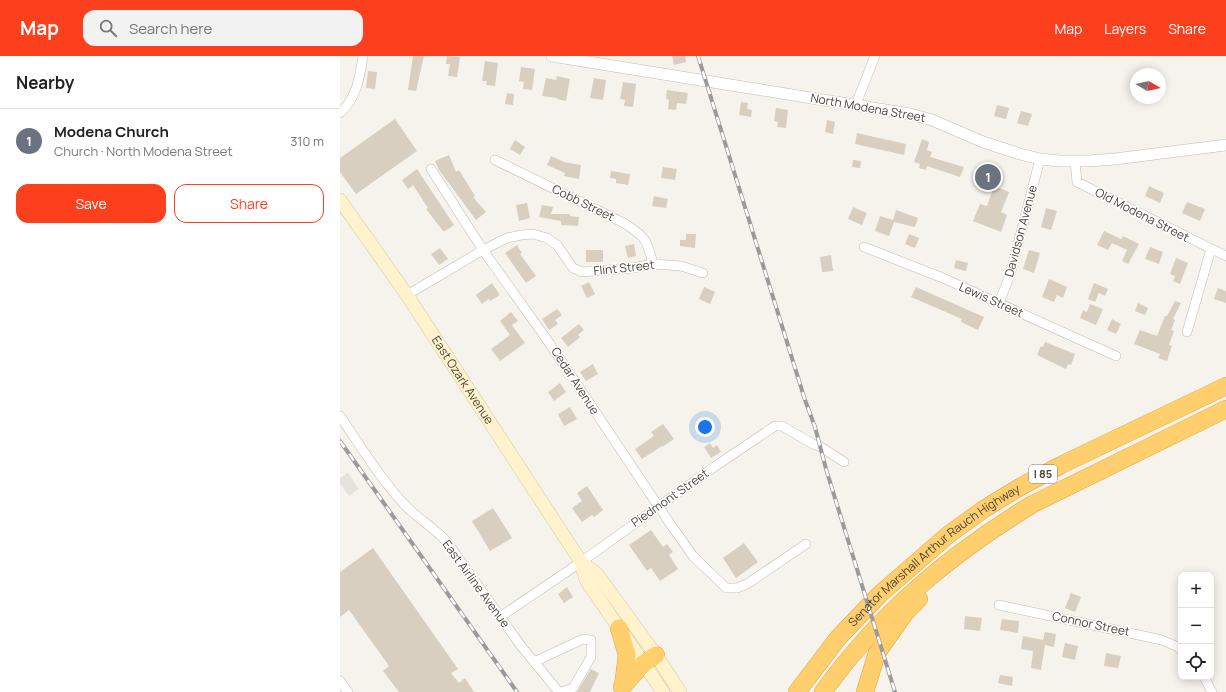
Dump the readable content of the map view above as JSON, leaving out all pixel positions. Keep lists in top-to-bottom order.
{
  "streets": {
    "highway": ["I 85", "Senator Marshall Arthur Rauch Highway"],
    "main road": ["East Ozark Avenue"],
    "street": [
      "North Modena Street",
      "Cobb Street",
      "Old Modena Street",
      "Davidson Avenue",
      "Flint Street",
      "Lewis Street",
      "Cedar Avenue",
      "Piedmont Street",
      "East Airline Avenue",
      "Connor Street"
    ]
  },
  "crossings": [
    ["North Modena Street", "Old Modena Street"],
    ["North Modena Street", "Davidson Avenue"],
    ["Cobb Street", "Flint Street"],
    ["Davidson Avenue", "Lewis Street"],
    ["Flint Street", "East Ozark Avenue"],
    ["Flint Street", "Cedar Avenue"],
    ["East Ozark Avenue", "Piedmont Street"],
    ["Cedar Avenue", "Piedmont Street"],
    ["Piedmont Street", "East Airline Avenue"]
  ],
  "north": "right",
  "page": {
    "header": "Map",
    "search": "Search here",
    "nav": ["Map", "Layers", "Share"],
    "heading": "Nearby",
    "list": [
      {
        "mark": "1",
        "name": "Modena Church",
        "note": "Church · North Modena Street",
        "value": "310 m"
      }
    ],
    "pins": "1",
    "buttons": ["Save", "Share"],
    "map_buttons": ["+", "−"]
  }
}
